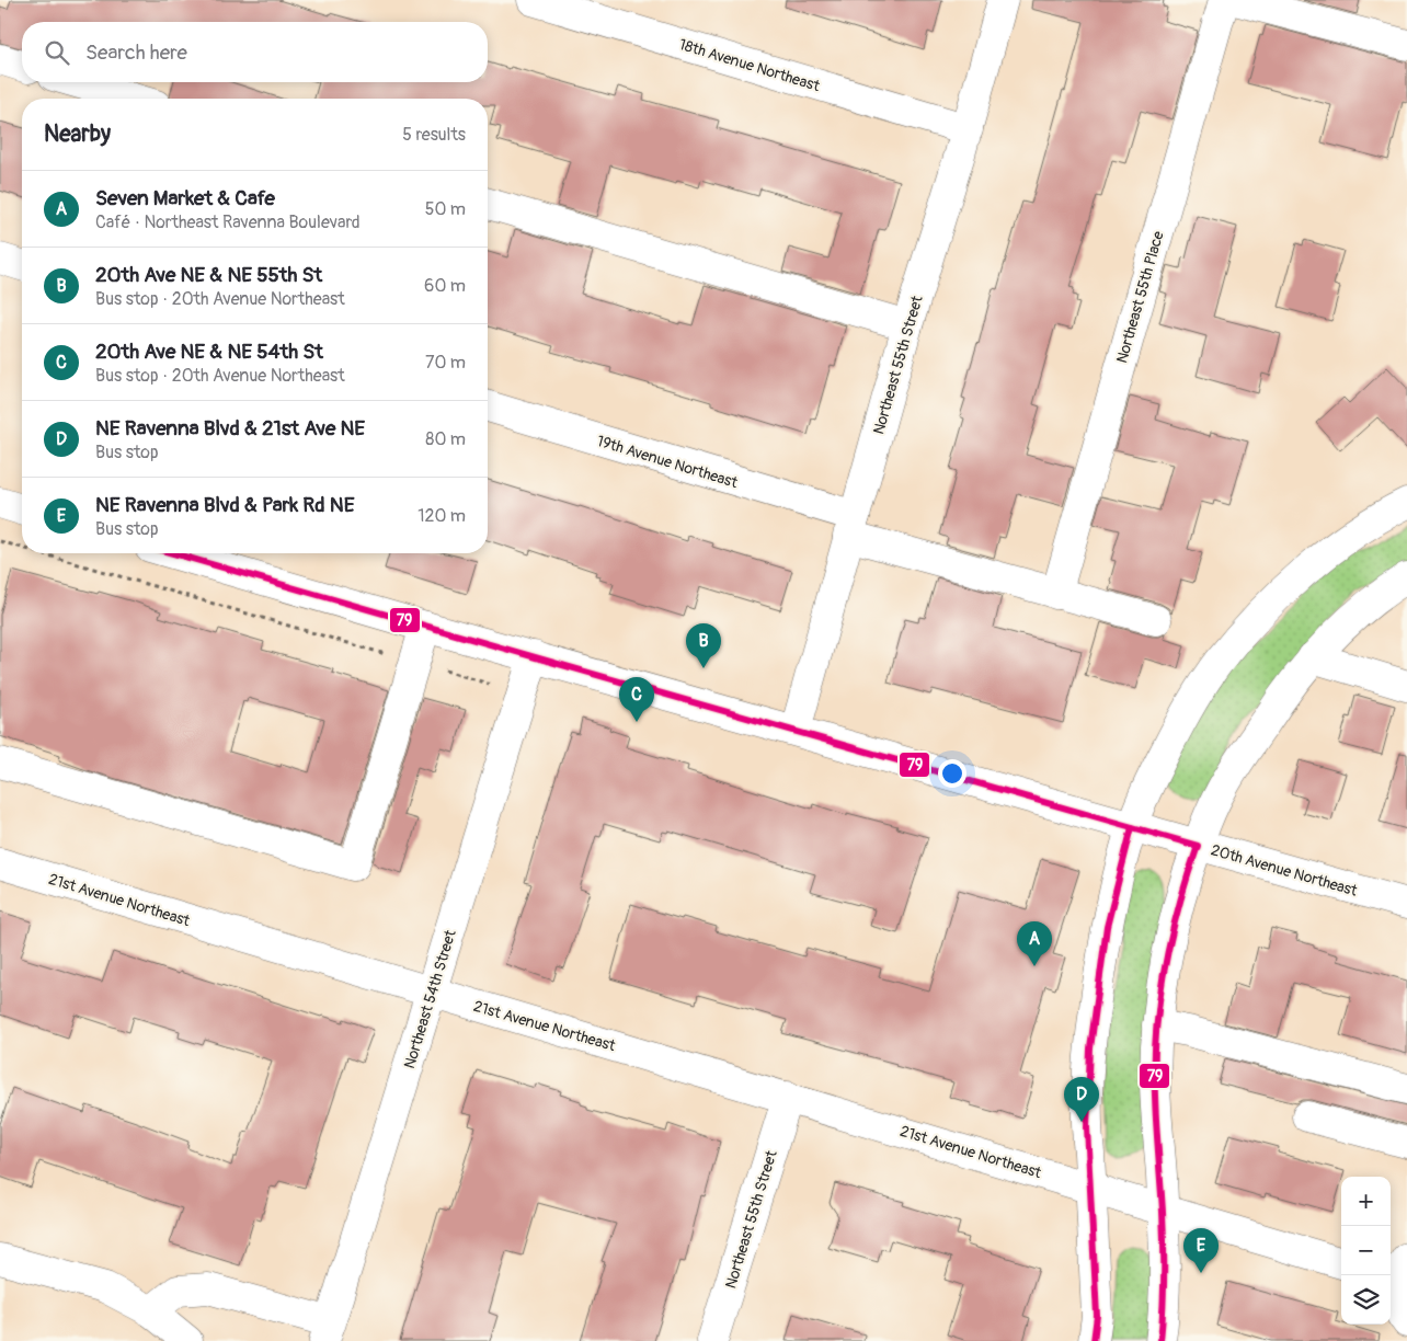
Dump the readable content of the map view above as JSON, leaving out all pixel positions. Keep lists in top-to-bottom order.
{
  "streets": {
    "street": [
      "18th Avenue Northeast",
      "Northeast 55th Place",
      "Northeast 55th Street",
      "19th Avenue Northeast",
      "20th Avenue Northeast",
      "21st Avenue Northeast",
      "Northeast 54th Street"
    ]
  },
  "crossings": [
    ["18th Avenue Northeast", "Northeast 55th Street"],
    ["Northeast 55th Place", "19th Avenue Northeast"],
    ["Northeast 55th Street", "19th Avenue Northeast"],
    ["Northeast 55th Street", "20th Avenue Northeast"],
    ["Northeast 55th Street", "21st Avenue Northeast"],
    ["20th Avenue Northeast", "Northeast 54th Street"],
    ["21st Avenue Northeast", "Northeast 54th Street"]
  ],
  "lines": ["transit line 79"],
  "page": {
    "search": "Search here",
    "heading": ["Nearby", "5 results"],
    "list": [
      {
        "mark": "A",
        "name": "Seven Market & Cafe",
        "note": "Café · Northeast Ravenna Boulevard",
        "value": "50 m"
      },
      {
        "mark": "B",
        "name": "20th Ave NE & NE 55th St",
        "note": "Bus stop · 20th Avenue Northeast",
        "value": "60 m"
      },
      {
        "mark": "C",
        "name": "20th Ave NE & NE 54th St",
        "note": "Bus stop · 20th Avenue Northeast",
        "value": "70 m"
      },
      {
        "mark": "D",
        "name": "NE Ravenna Blvd & 21st Ave NE",
        "note": "Bus stop",
        "value": "80 m"
      },
      {
        "mark": "E",
        "name": "NE Ravenna Blvd & Park Rd NE",
        "note": "Bus stop",
        "value": "120 m"
      }
    ],
    "pins": [
      "B",
      "C",
      "A",
      "D",
      "E"
    ],
    "map_buttons": ["+", "−"]
  }
}
